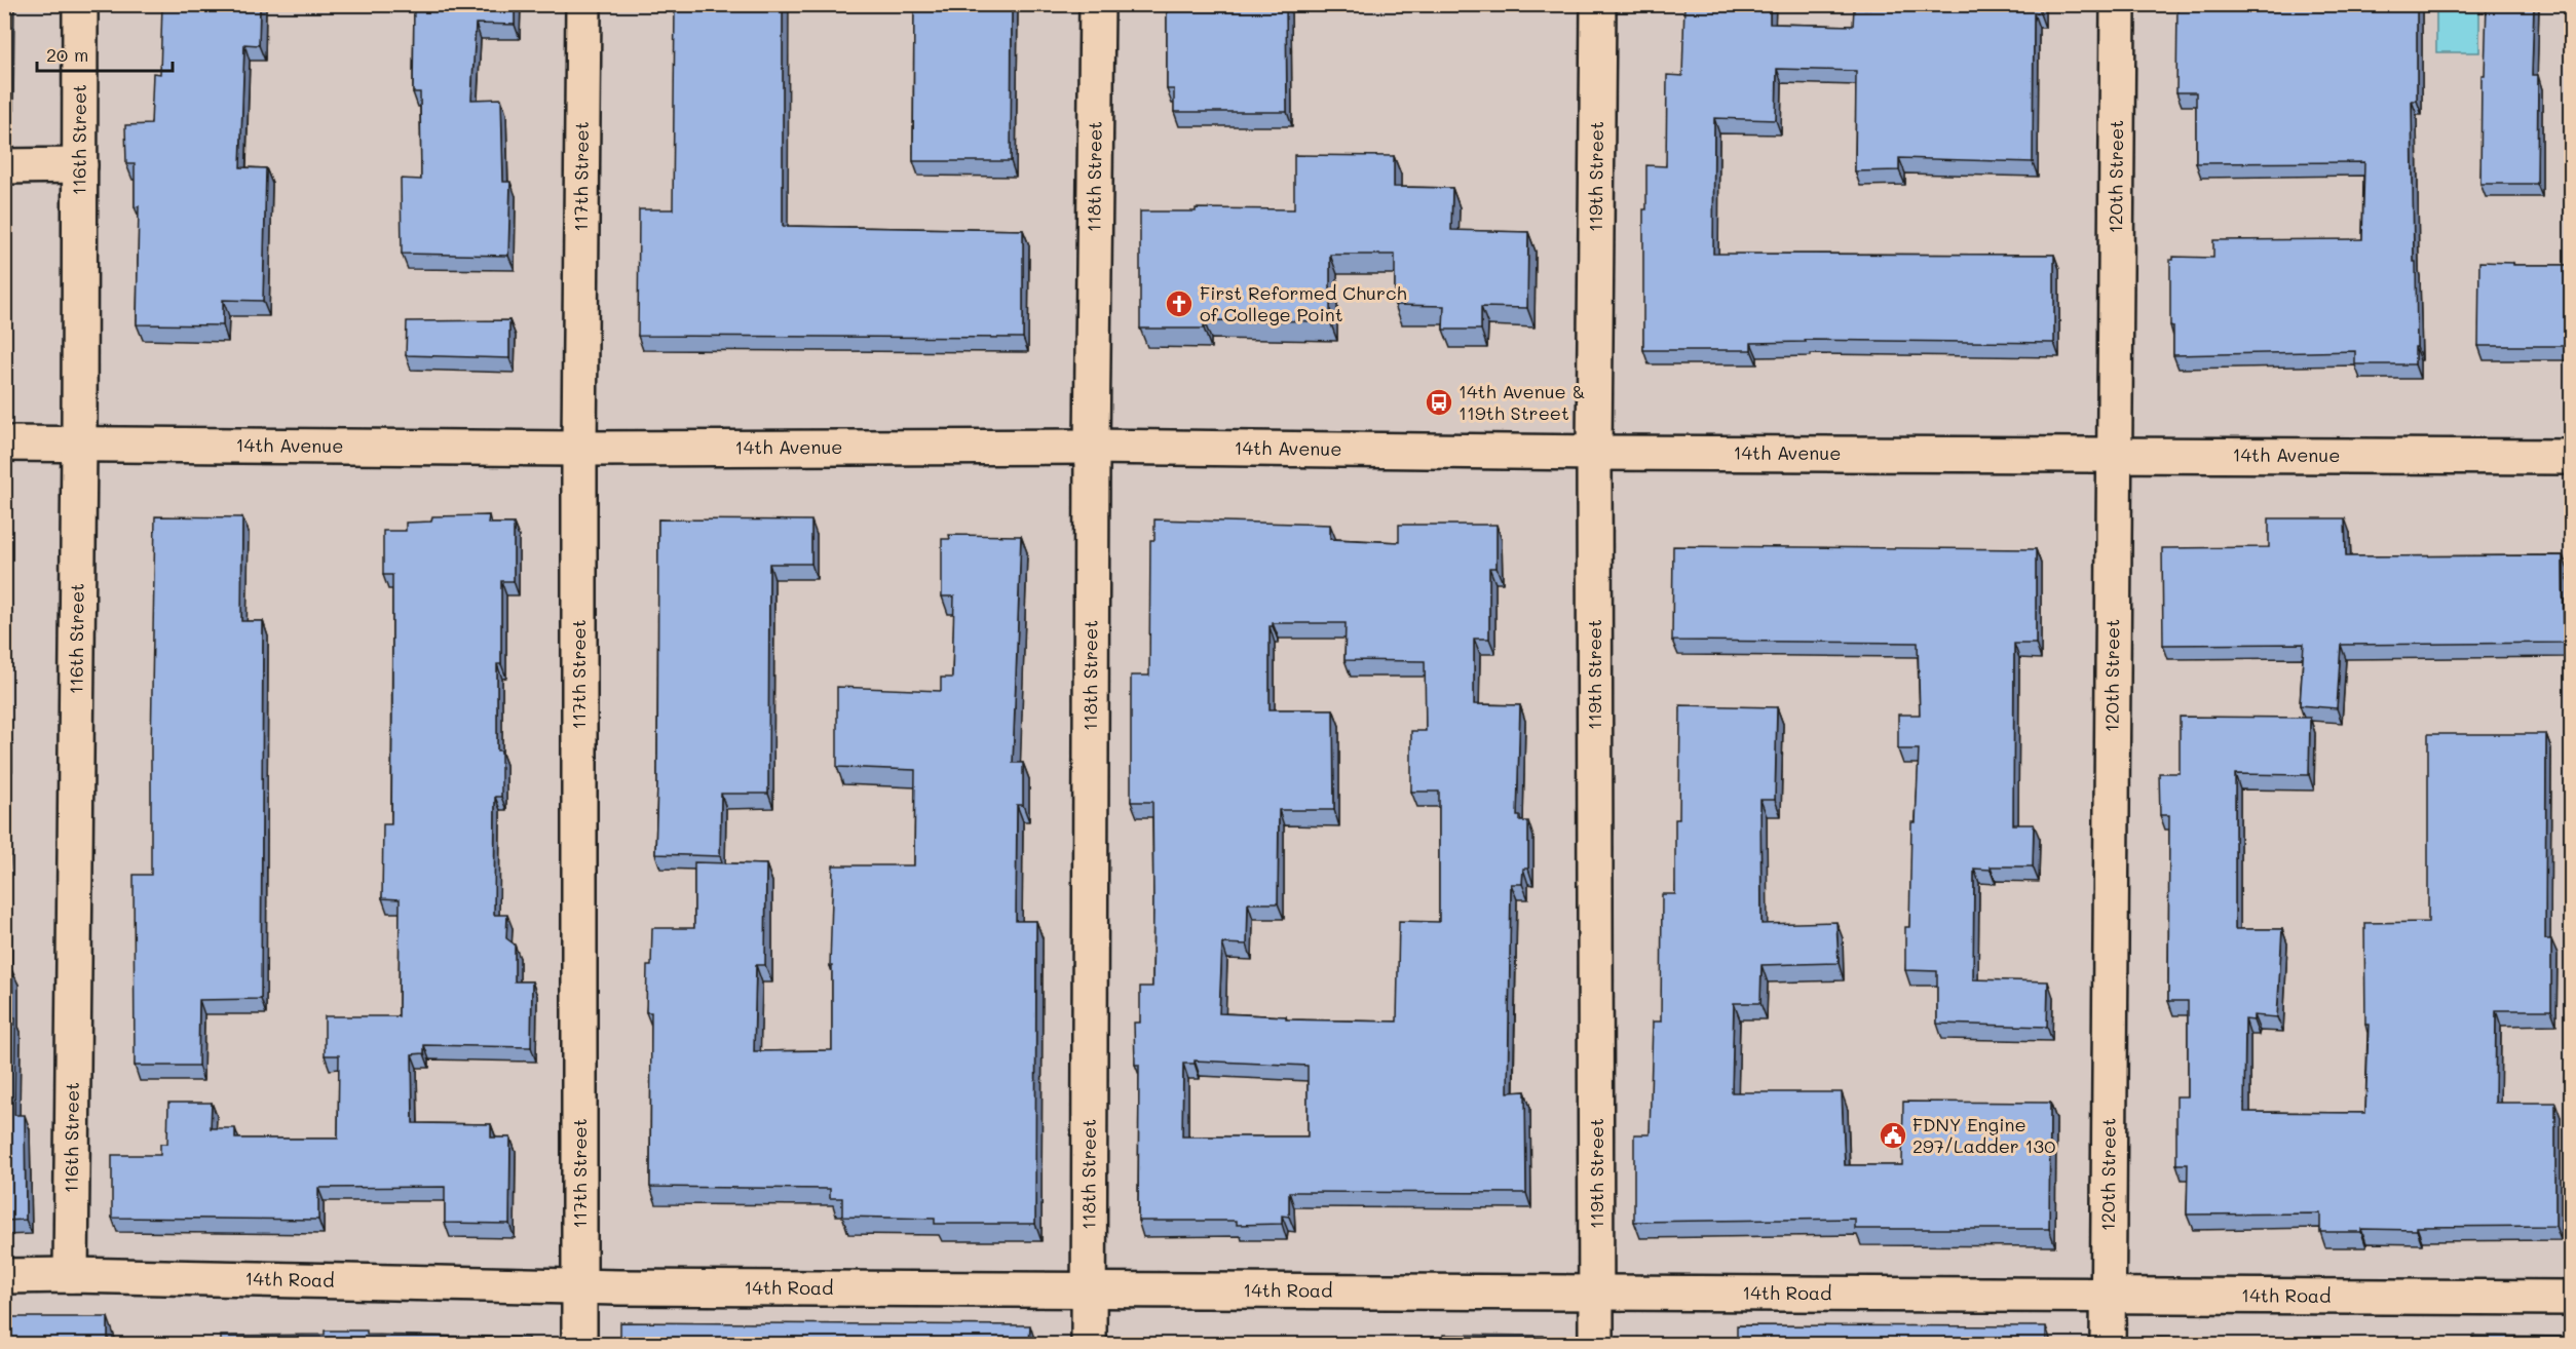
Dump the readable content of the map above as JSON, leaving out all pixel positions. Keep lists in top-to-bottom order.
{
  "streets": {
    "street": [
      "116th Street",
      "117th Street",
      "118th Street",
      "119th Street",
      "120th Street",
      "14th Avenue",
      "14th Road"
    ]
  },
  "crossings": [
    ["116th Street", "14th Avenue"],
    ["116th Street", "14th Road"],
    ["117th Street", "14th Avenue"],
    ["117th Street", "14th Road"],
    ["118th Street", "14th Avenue"],
    ["118th Street", "14th Road"],
    ["119th Street", "14th Avenue"],
    ["119th Street", "14th Road"],
    ["120th Street", "14th Avenue"],
    ["120th Street", "14th Road"]
  ],
  "places": {
    "church": ["First Reformed Church of College Point"],
    "bus stop": ["14th Avenue & 119th Street"],
    "public building": ["FDNY Engine 297/Ladder 130"]
  },
  "scale_bar": "20 m"
}
